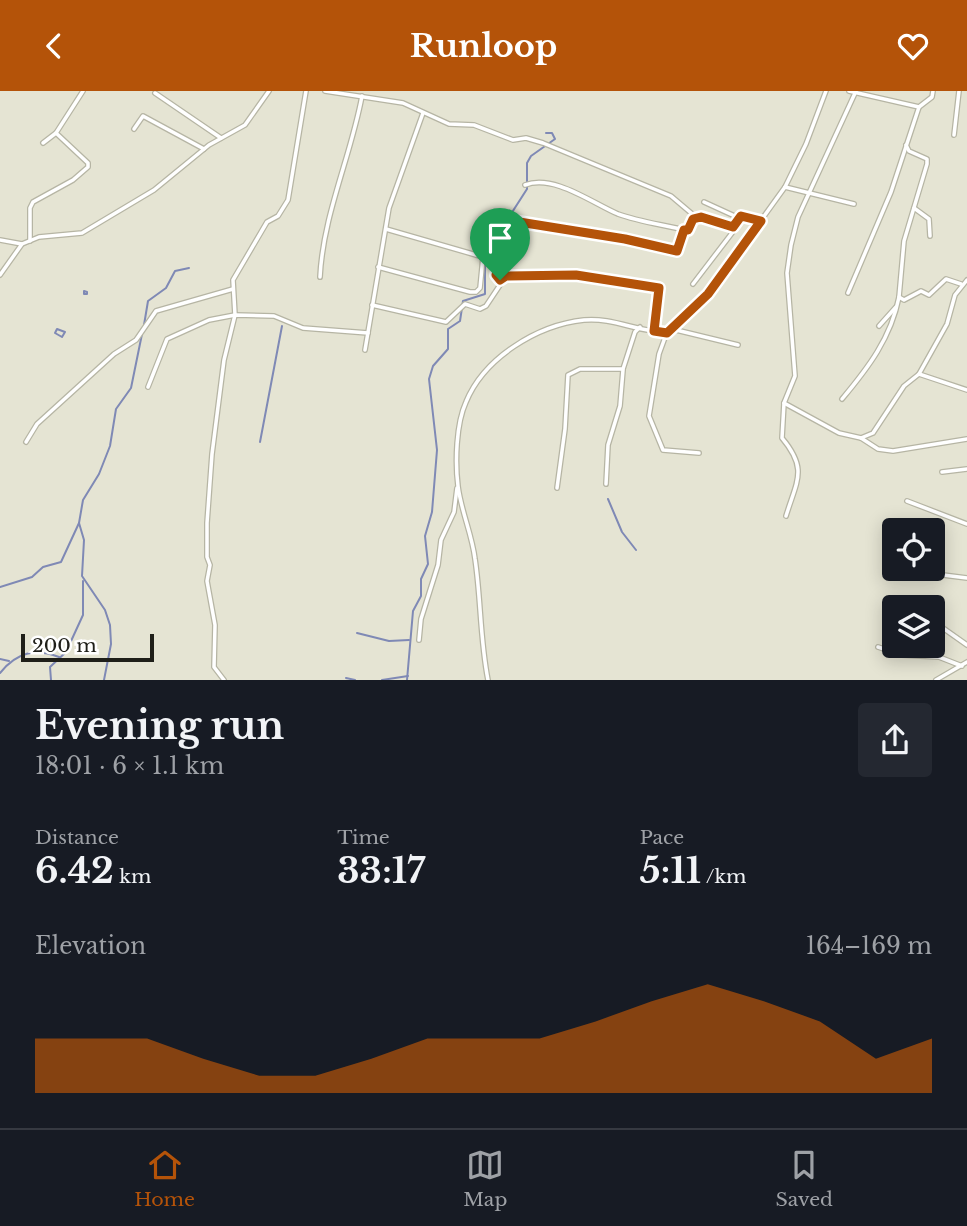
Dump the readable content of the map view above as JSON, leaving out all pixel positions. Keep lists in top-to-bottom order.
{
  "scale_bar": "200 m",
  "page": {
    "header": "Runloop",
    "scale": "200 m",
    "heading": ["Evening run", "18:01 · 6 × 1.1 km"],
    "stats": [
      ["Distance", "6.42 km"],
      ["Time", "33:17"],
      ["Pace", "5:11 /km"]
    ],
    "chart": ["Elevation", "164–169 m"],
    "tabs": ["Home", "Map", "Saved"]
  }
}
